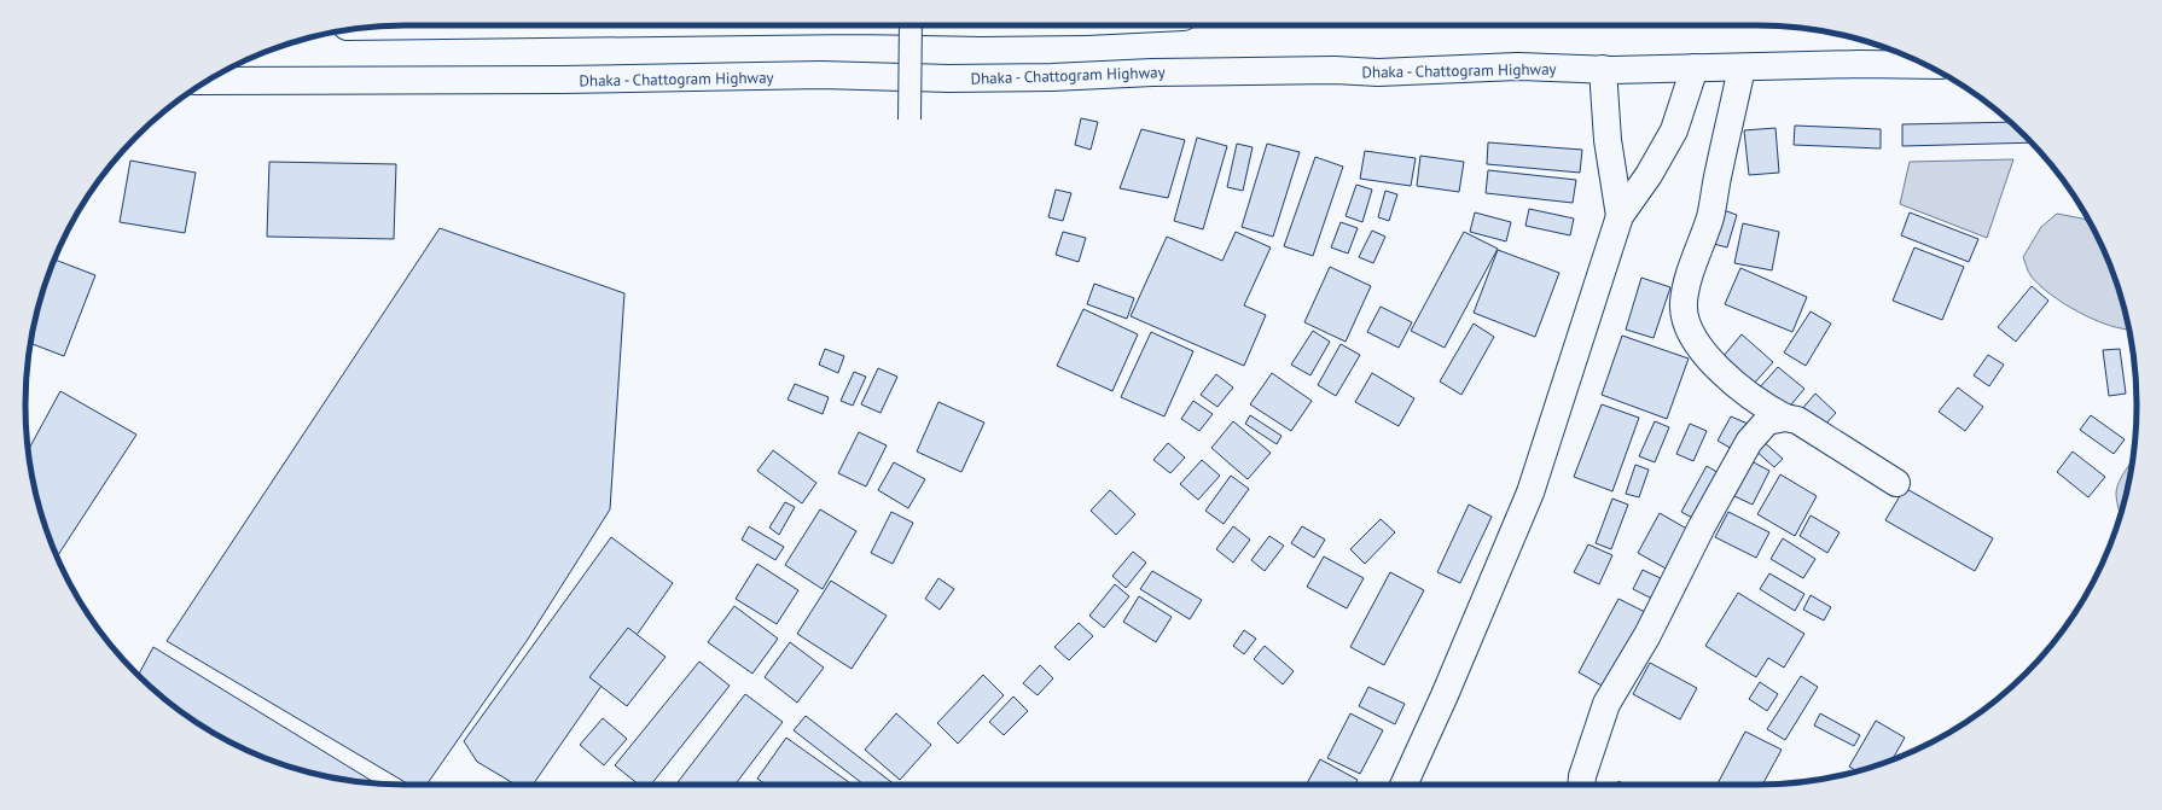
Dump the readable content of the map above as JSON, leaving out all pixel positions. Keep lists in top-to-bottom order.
{
  "streets": {
    "main road": ["Dhaka - Chattogram Highway"]
  }
}
